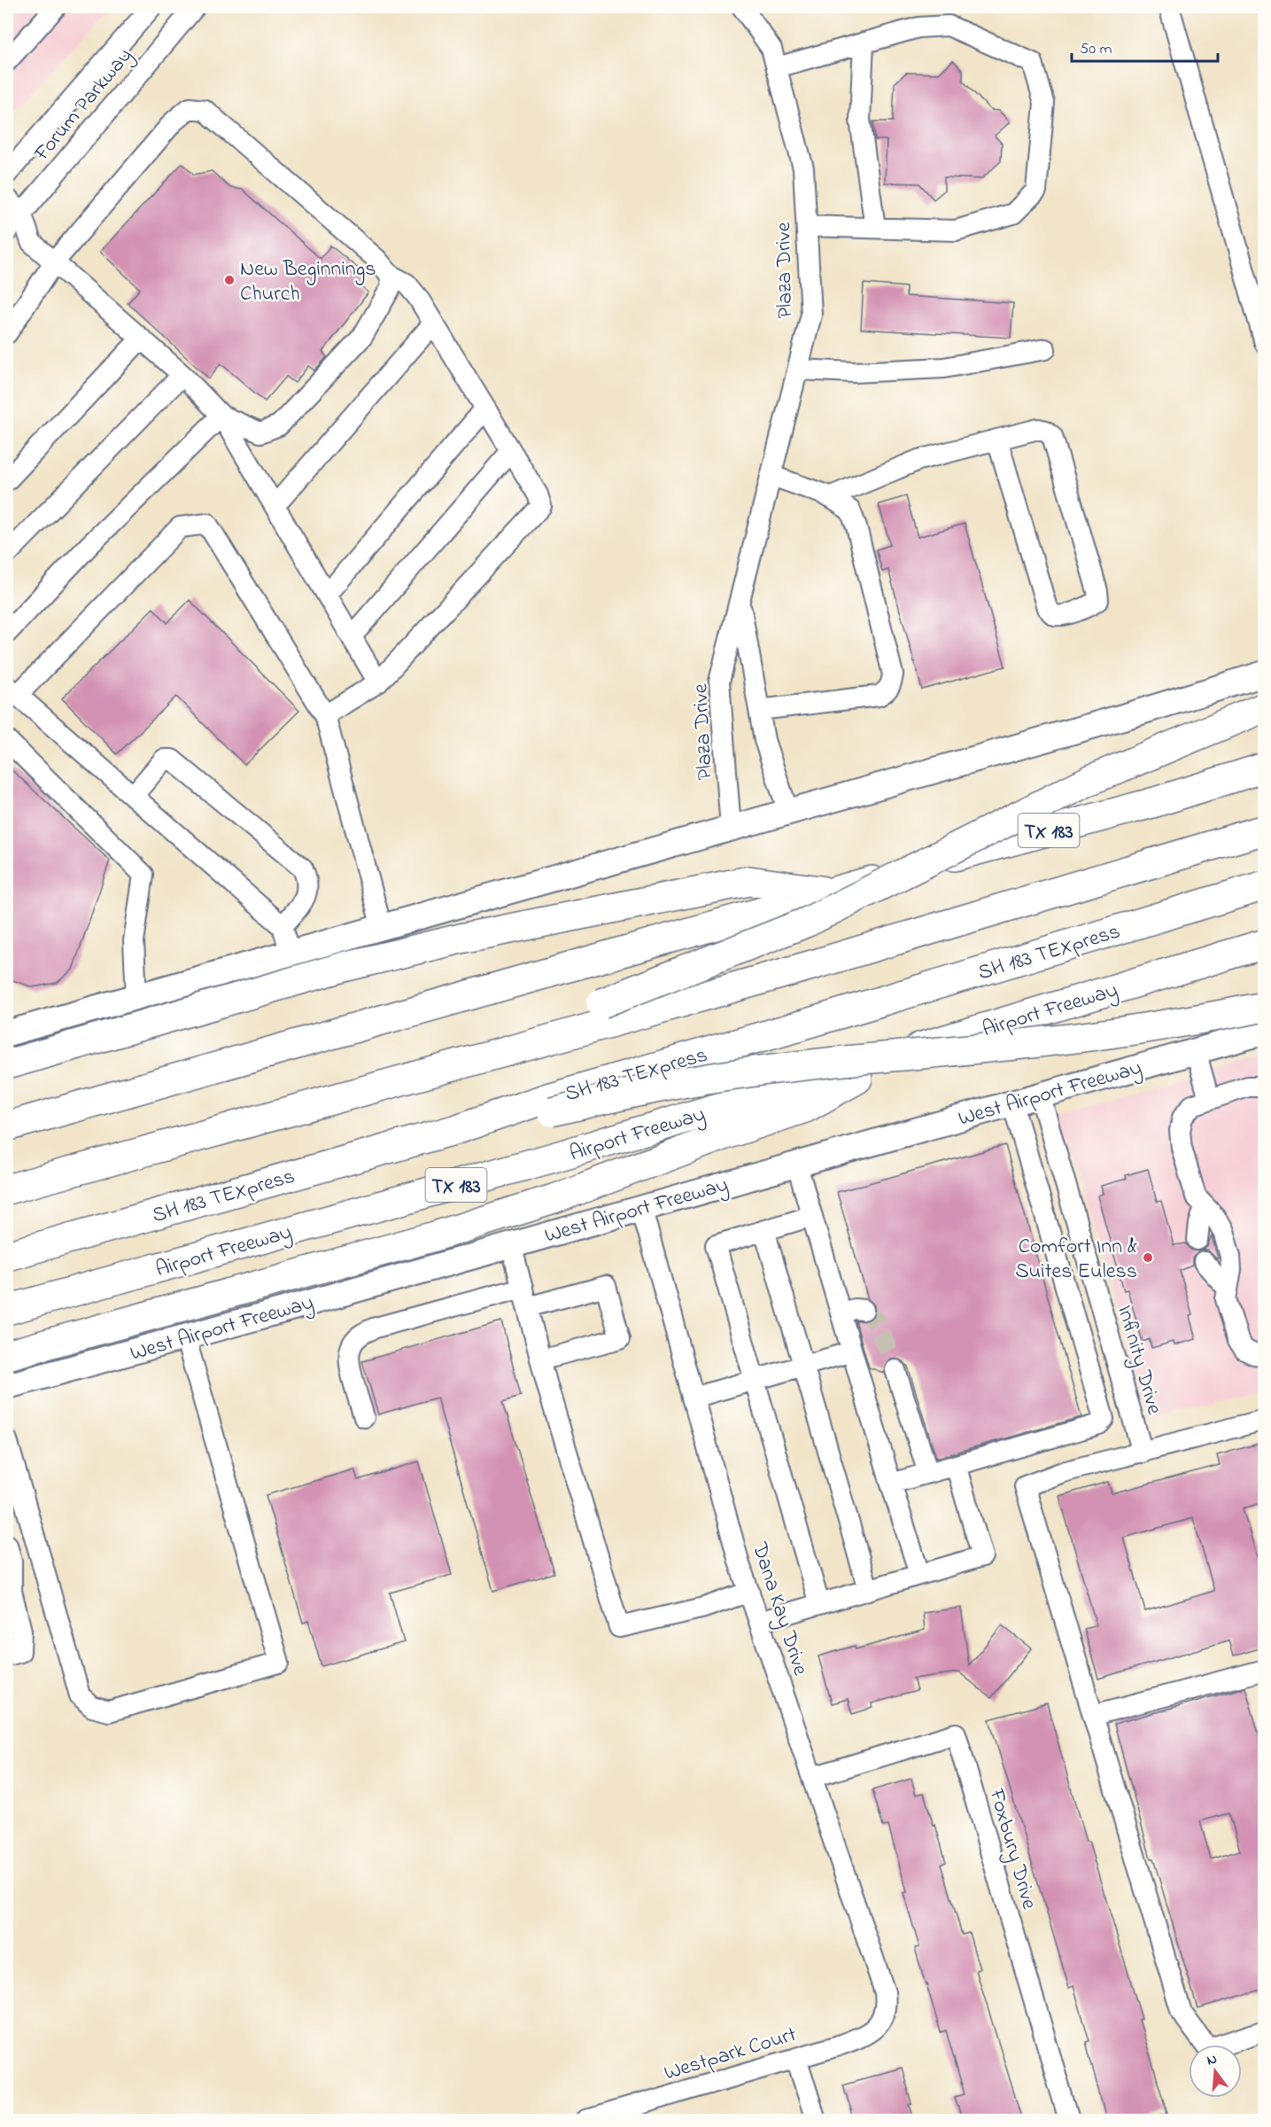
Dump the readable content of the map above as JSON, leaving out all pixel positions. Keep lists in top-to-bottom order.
{
  "streets": {
    "highway": ["TX 183", "SH 183 TEXpress", "Airport Freeway"],
    "main road": ["West Airport Freeway"],
    "street": [
      "Forum Parkway",
      "Plaza Drive",
      "Infinity Drive",
      "Dana Kay Drive",
      "Foxbury Drive",
      "Westpark Court"
    ]
  },
  "crossings": [
    ["West Airport Freeway", "Infinity Drive"],
    ["West Airport Freeway", "Dana Kay Drive"],
    ["Dana Kay Drive", "Foxbury Drive"],
    ["Dana Kay Drive", "Westpark Court"]
  ],
  "places": ["New Beginnings Church", "Comfort Inn & Suites Euless"],
  "scale_bar": "50 m",
  "north": "top"
}
